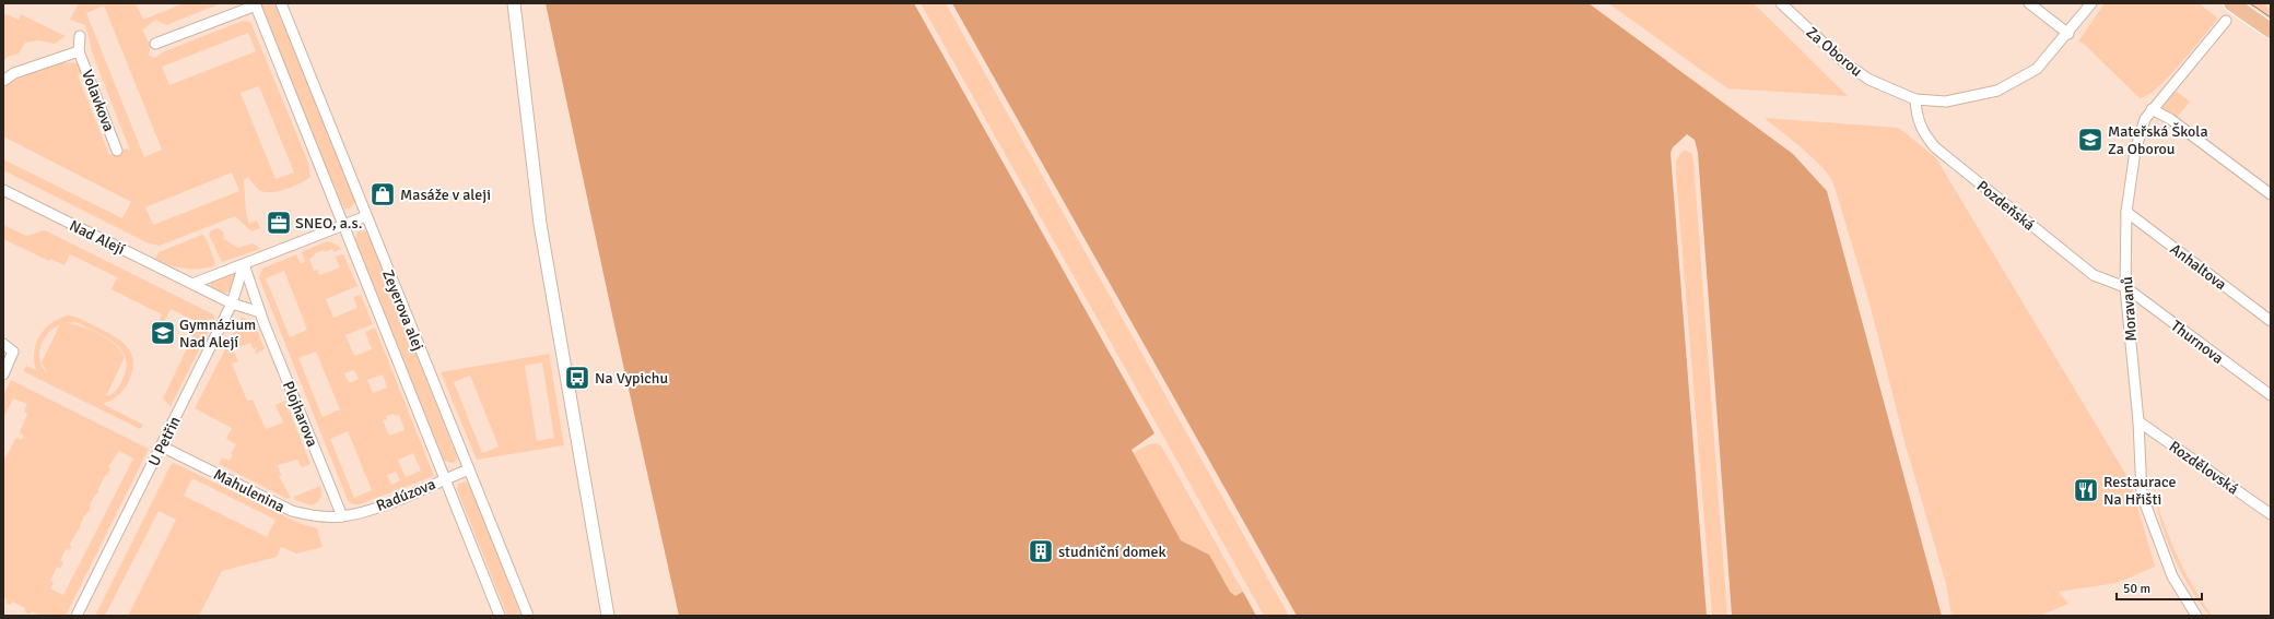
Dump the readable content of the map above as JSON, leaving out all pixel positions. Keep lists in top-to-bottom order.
{
  "streets": {
    "street": [
      "Za Oborou",
      "Volavkova",
      "Pozdeňská",
      "Nad Alejí",
      "Anhaltova",
      "Moravanů",
      "Zeyerova alej",
      "Thurnova",
      "Plojharova",
      "U Petřin",
      "Rozdělovská",
      "Mahulenina",
      "Radúzova"
    ]
  },
  "crossings": [
    ["Za Oborou", "Pozdeňská"],
    ["Pozdeňská", "Moravanů"],
    ["Pozdeňská", "Thurnova"],
    ["Nad Alejí", "U Petřin"],
    ["Anhaltova", "Moravanů"],
    ["Moravanů", "Thurnova"],
    ["Moravanů", "Rozdělovská"],
    ["Zeyerova alej", "Radúzova"],
    ["Plojharova", "U Petřin"],
    ["Plojharova", "Mahulenina"],
    ["Plojharova", "Radúzova"],
    ["U Petřin", "Mahulenina"],
    ["Mahulenina", "Radúzova"]
  ],
  "places": {
    "school or university": ["Mateřská Škola Za Oborou", "Gymnázium Nad Alejí"],
    "shop": ["Masáže v aleji"],
    "office": ["SNEO, a.s."],
    "bus stop": ["Na Vypichu"],
    "restaurant": ["Restaurace Na Hřišti"],
    "building": ["studniční domek"]
  },
  "scale_bar": "50 m"
}
